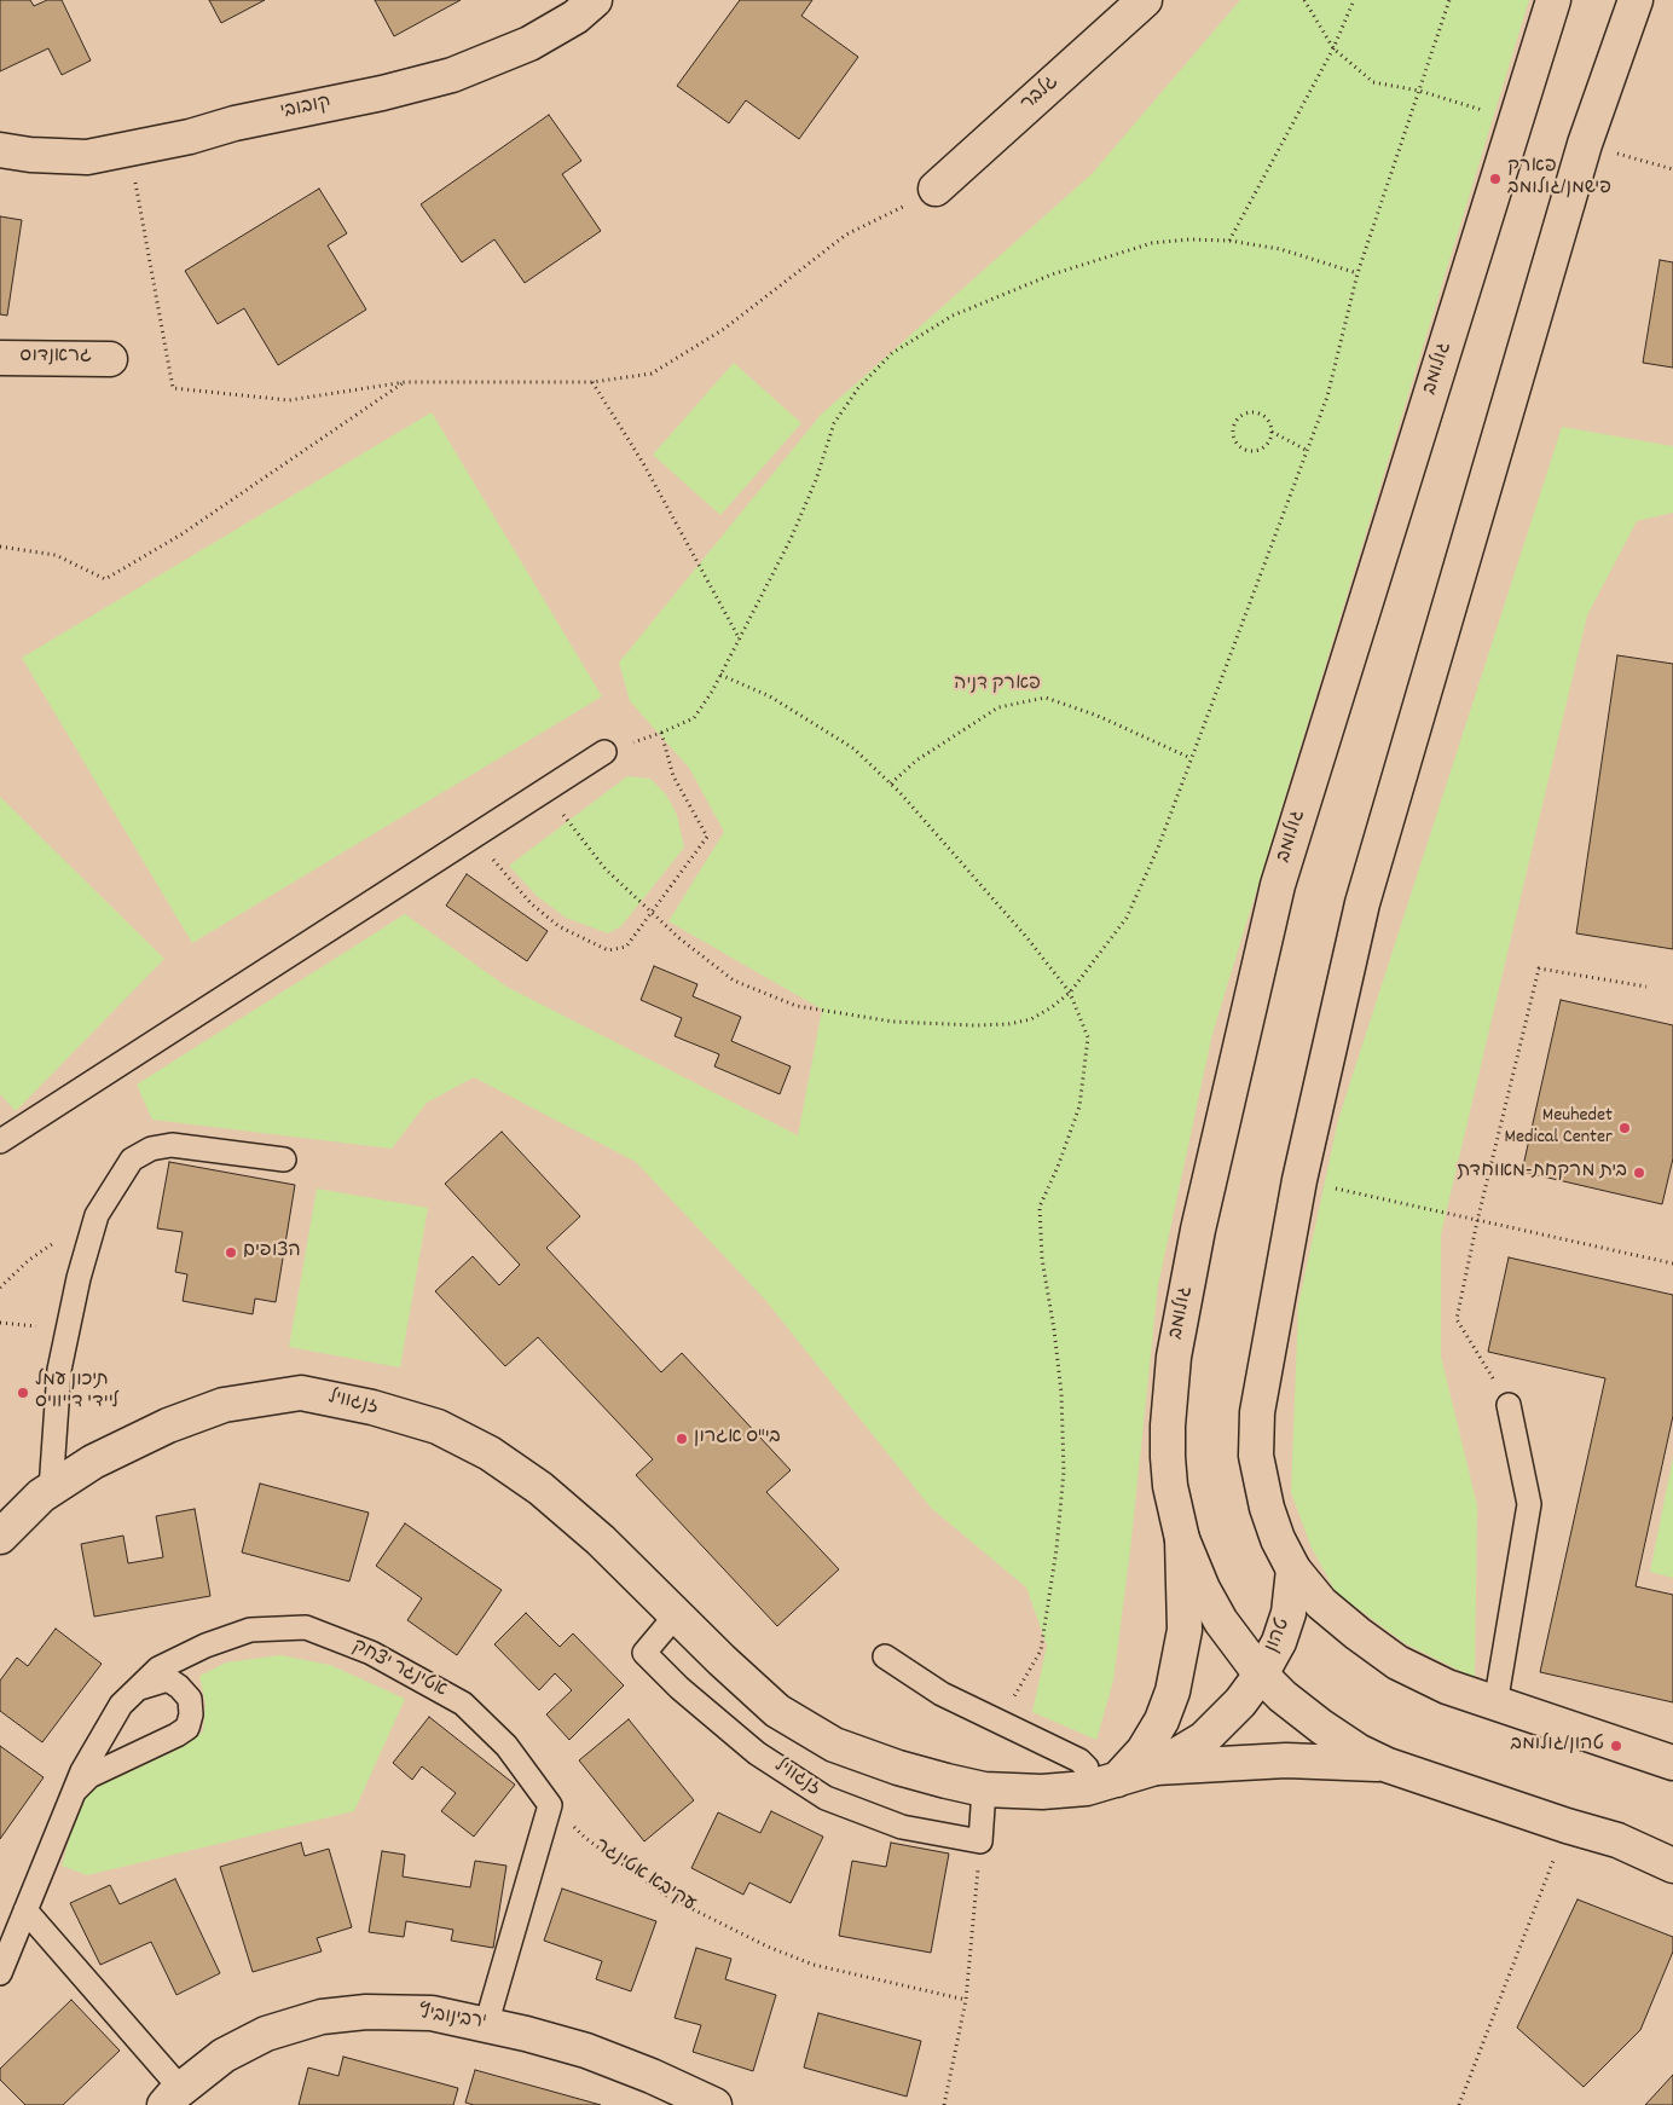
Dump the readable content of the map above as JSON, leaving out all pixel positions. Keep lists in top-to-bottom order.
{
  "streets": {
    "main road": [
      "גלבר",
      "קובובי",
      "גראנדוס",
      "גולומב",
      "זנגוויל",
      "טהון",
      "רבינוביץ'"
    ],
    "lane": ["אטינגר יצחק"],
    "path": ["עקיבא אטינגר"]
  },
  "crossings": [
    ["גולומב", "זנגוויל"],
    ["גולומב", "טהון"],
    ["זנגוויל", "טהון"],
    ["אטינגר יצחק", "עקיבא אטינגר"]
  ],
  "parks": ["פארק דניה"],
  "places": [
    "פארק פישמן/גולומב",
    "Meuhedet Medical Center",
    "בית מרקחת-מאוחדת",
    "הצופים",
    "תיכון עמל ליידי דייוויס",
    "בי\"ס אגרון",
    "טהון/גולומב"
  ]
}
